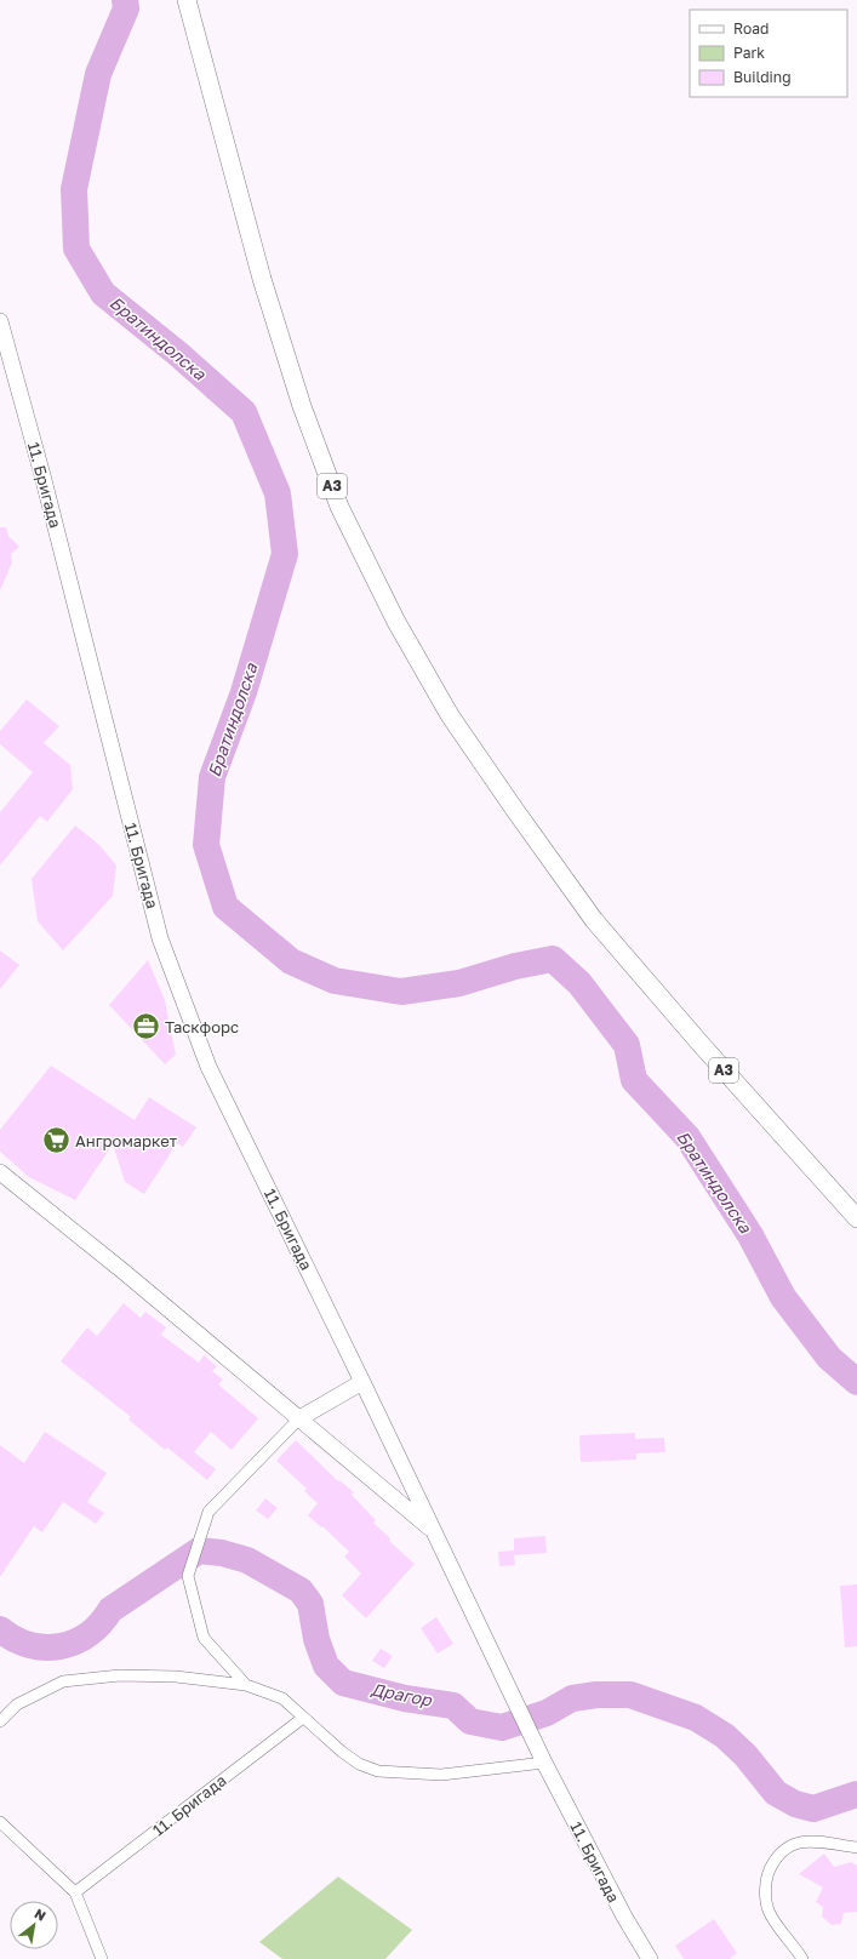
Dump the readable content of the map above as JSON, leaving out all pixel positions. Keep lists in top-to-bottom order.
{
  "streets": {
    "main road": ["11. Бригада", "A3"]
  },
  "water": ["Братиндолска", "Драгор"],
  "places": {
    "office": ["Таскфорс"],
    "supermarket": ["Ангромаркет"]
  },
  "legend": ["Road", "Park", "Building"],
  "north": "top right"
}
